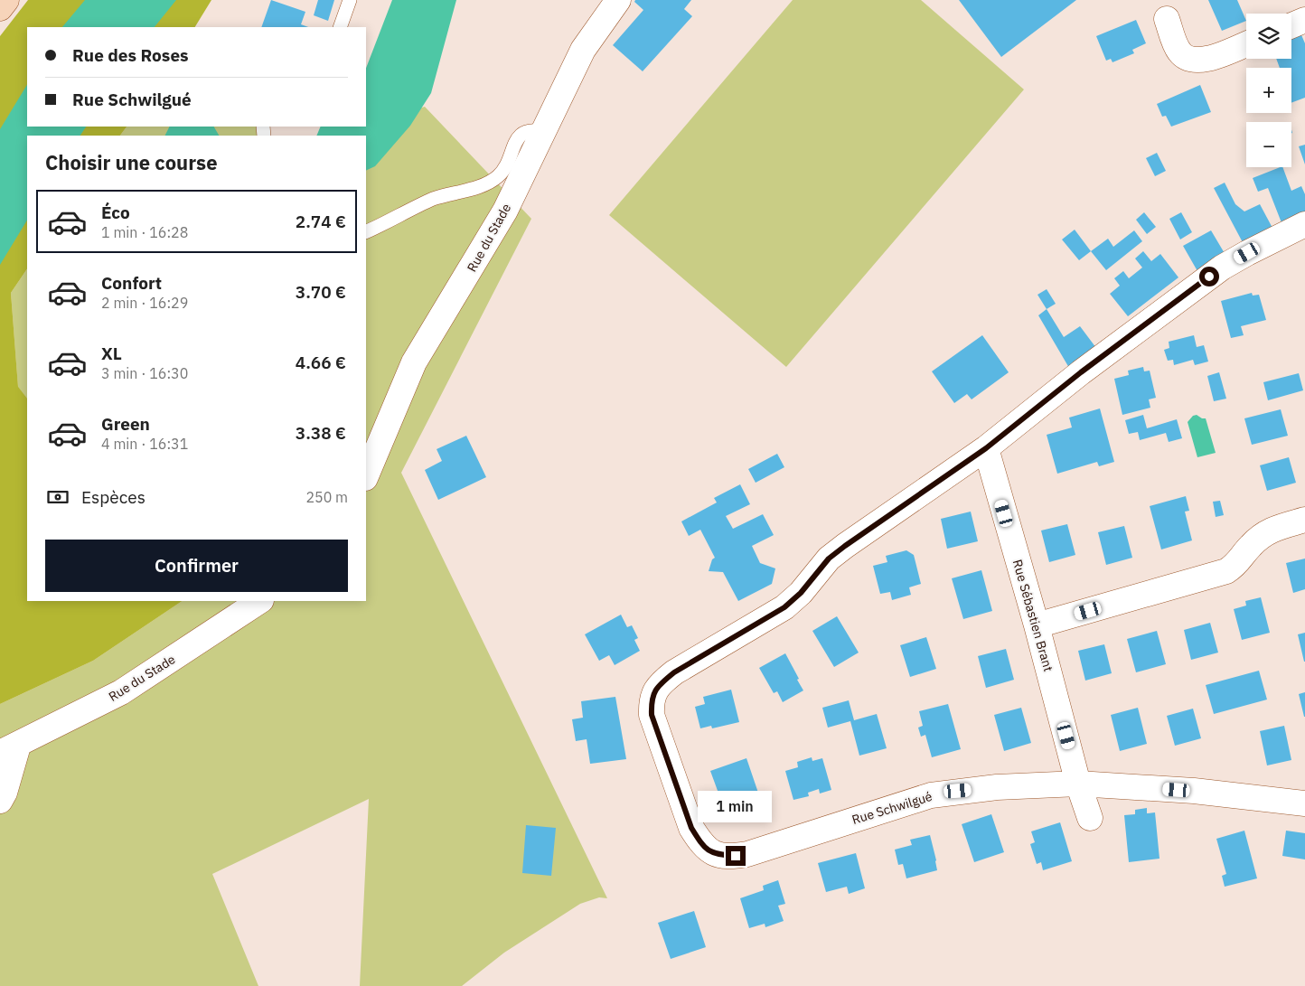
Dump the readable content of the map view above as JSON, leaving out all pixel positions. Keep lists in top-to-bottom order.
{
  "streets": {
    "street": ["Rue du Stade", "Rue Sébastien Brant", "Rue Schwilgué"]
  },
  "crossings": [
    ["Rue Sébastien Brant", "Rue Schwilgué"]
  ],
  "page": {
    "map_buttons": ["+", "−"],
    "banner": ["Rue des Roses", "Rue Schwilgué"],
    "heading": "Choisir une course",
    "list": [
      {
        "name": "Éco",
        "note": "1 min · 16:28",
        "value": "2.74 €"
      },
      {
        "name": "Confort",
        "note": "2 min · 16:29",
        "value": "3.70 €"
      },
      {
        "name": "XL",
        "note": "3 min · 16:30",
        "value": "4.66 €"
      },
      {
        "name": "Green",
        "note": "4 min · 16:31",
        "value": "3.38 €"
      }
    ],
    "pay": ["Espèces", "250 m"],
    "buttons": "Confirmer",
    "bubble": "1 min"
  }
}
